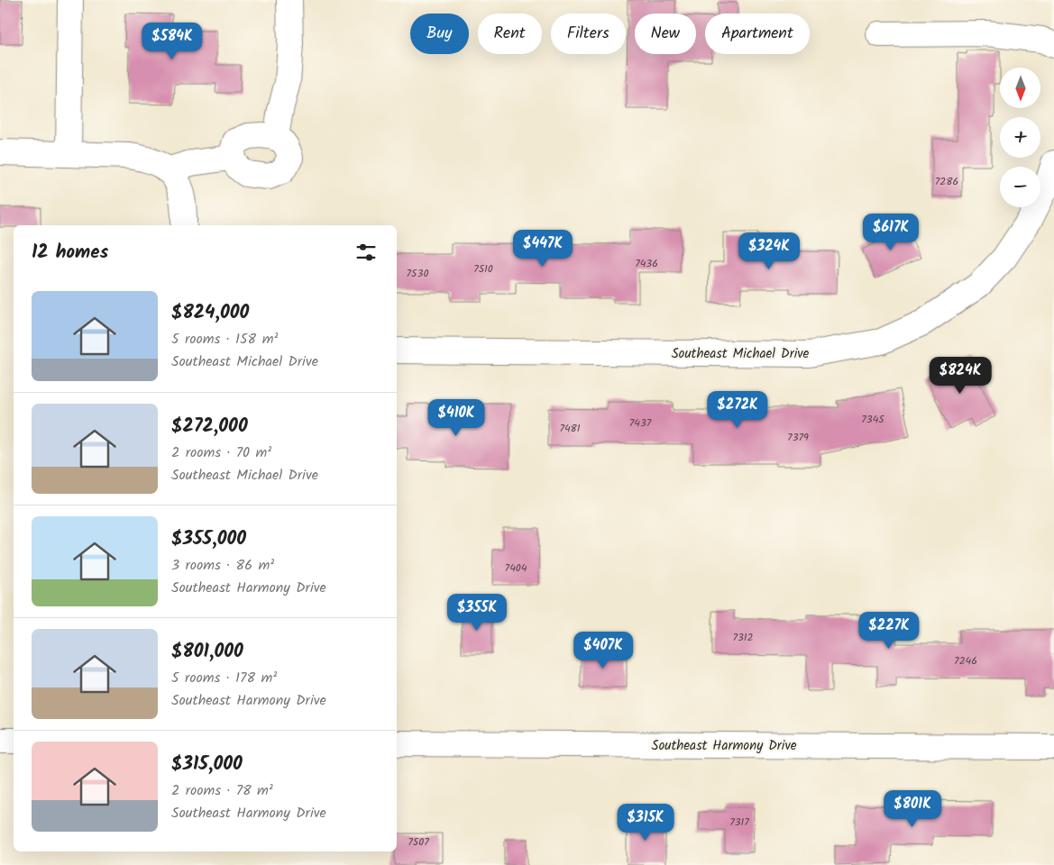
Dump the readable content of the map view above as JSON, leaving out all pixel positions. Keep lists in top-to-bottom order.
{
  "streets": {
    "street": ["Southeast Michael Drive", "Southeast Harmony Drive"]
  },
  "house_numbers": [
    "7286",
    "7436",
    "7510",
    "7530",
    "7345",
    "7437",
    "7481",
    "7379",
    "7404",
    "7312",
    "7246",
    "7317",
    "7507"
  ],
  "north": "bottom",
  "page": {
    "chip": [
      "Buy",
      "Rent",
      "Filters",
      "New",
      "Apartment"
    ],
    "price": [
      "$584K",
      "$617K",
      "$447K",
      "$324K",
      "$824K",
      "$272K",
      "$410K",
      "$355K",
      "$227K",
      "$407K",
      "$801K",
      "$315K"
    ],
    "map_buttons": ["+", "−"],
    "heading": "12 homes",
    "list": [
      {
        "name": "$824,000",
        "note": "5 rooms · 158 m² · Southeast Michael Drive"
      },
      {
        "name": "$272,000",
        "note": "2 rooms · 70 m² · Southeast Michael Drive"
      },
      {
        "name": "$355,000",
        "note": "3 rooms · 86 m² · Southeast Harmony Drive"
      },
      {
        "name": "$801,000",
        "note": "5 rooms · 178 m² · Southeast Harmony Drive"
      },
      {
        "name": "$315,000",
        "note": "2 rooms · 78 m² · Southeast Harmony Drive"
      }
    ]
  }
}
